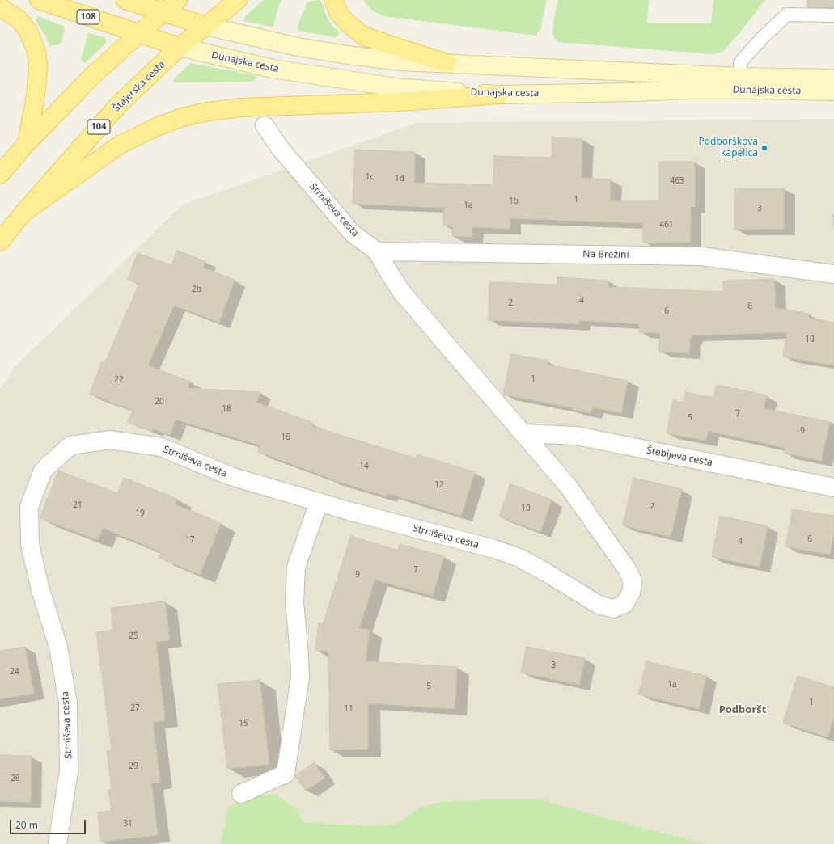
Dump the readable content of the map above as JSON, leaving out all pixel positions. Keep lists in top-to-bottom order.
{
  "streets": {
    "main road": [
      "108",
      "Dunajska cesta",
      "Štajerska cesta",
      "104"
    ],
    "street": ["Strniševa cesta", "Na Brežini", "Štebijeva cesta"]
  },
  "crossings": [
    ["108", "Dunajska cesta"],
    ["108", "Štajerska cesta"],
    ["Dunajska cesta", "Štajerska cesta"],
    ["Strniševa cesta", "Na Brežini"],
    ["Strniševa cesta", "Štebijeva cesta"]
  ],
  "districts": ["Podboršt"],
  "places": ["Podborškova kapelica"],
  "house_numbers": [
    "1c",
    "1d",
    "463",
    "1",
    "1b",
    "1a",
    "3",
    "461",
    "2b",
    "4",
    "2",
    "8",
    "6",
    "10",
    "1",
    "22",
    "20",
    "18",
    "7",
    "5",
    "9",
    "16",
    "14",
    "12",
    "21",
    "2",
    "10",
    "19",
    "6",
    "17",
    "4",
    "7",
    "9",
    "25",
    "3",
    "24",
    "1a",
    "5",
    "1",
    "27",
    "11",
    "15",
    "29",
    "26",
    "31"
  ],
  "scale_bar": "20 m"
}
